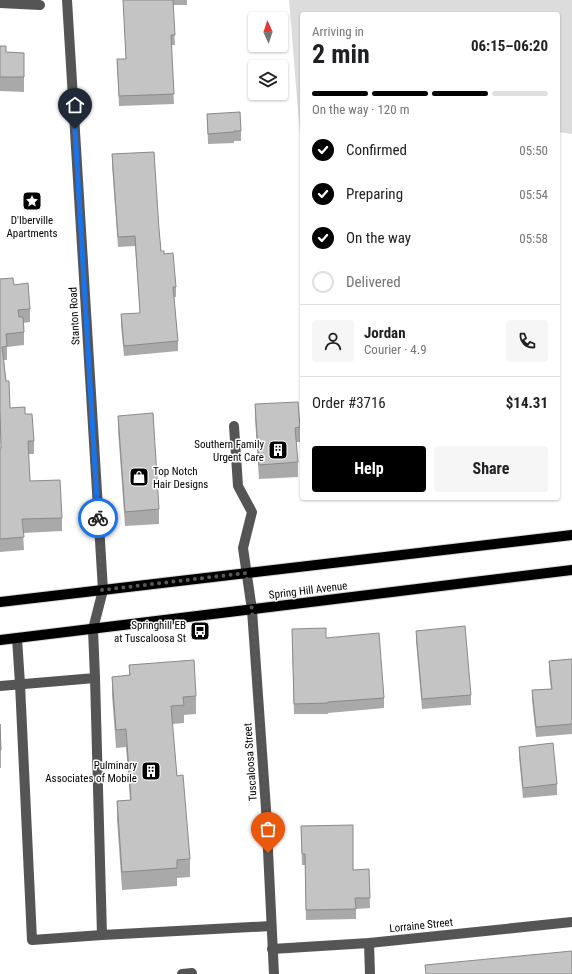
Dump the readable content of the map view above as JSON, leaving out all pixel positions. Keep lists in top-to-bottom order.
{
  "streets": {
    "main road": ["Spring Hill Avenue"],
    "street": ["Stanton Road", "Tuscaloosa Street", "Lorraine Street"]
  },
  "crossings": [
    ["Stanton Road", "Spring Hill Avenue"],
    ["Spring Hill Avenue", "Tuscaloosa Street"],
    ["Tuscaloosa Street", "Lorraine Street"]
  ],
  "places": {
    "place": ["D'Iberville Apartments"],
    "building": ["Southern Family Urgent Care", "Pulminary Associates of Mobile"],
    "shop": ["Top Notch Hair Designs"],
    "bus stop": ["Springhill EB at Tuscaloosa St"]
  },
  "north": "top",
  "page": {
    "heading": ["2 min", "Arriving in", "06:15–06:20"],
    "panel": [
      "Jordan",
      "Courier · 4.9",
      "Order #3716",
      "$14.31"
    ],
    "bar": "On the way · 120 m",
    "list": [
      ["Confirmed", "05:50"],
      ["Preparing", "05:54"],
      ["On the way", "05:58"],
      "Delivered"
    ],
    "buttons": ["Help", "Share"]
  }
}
